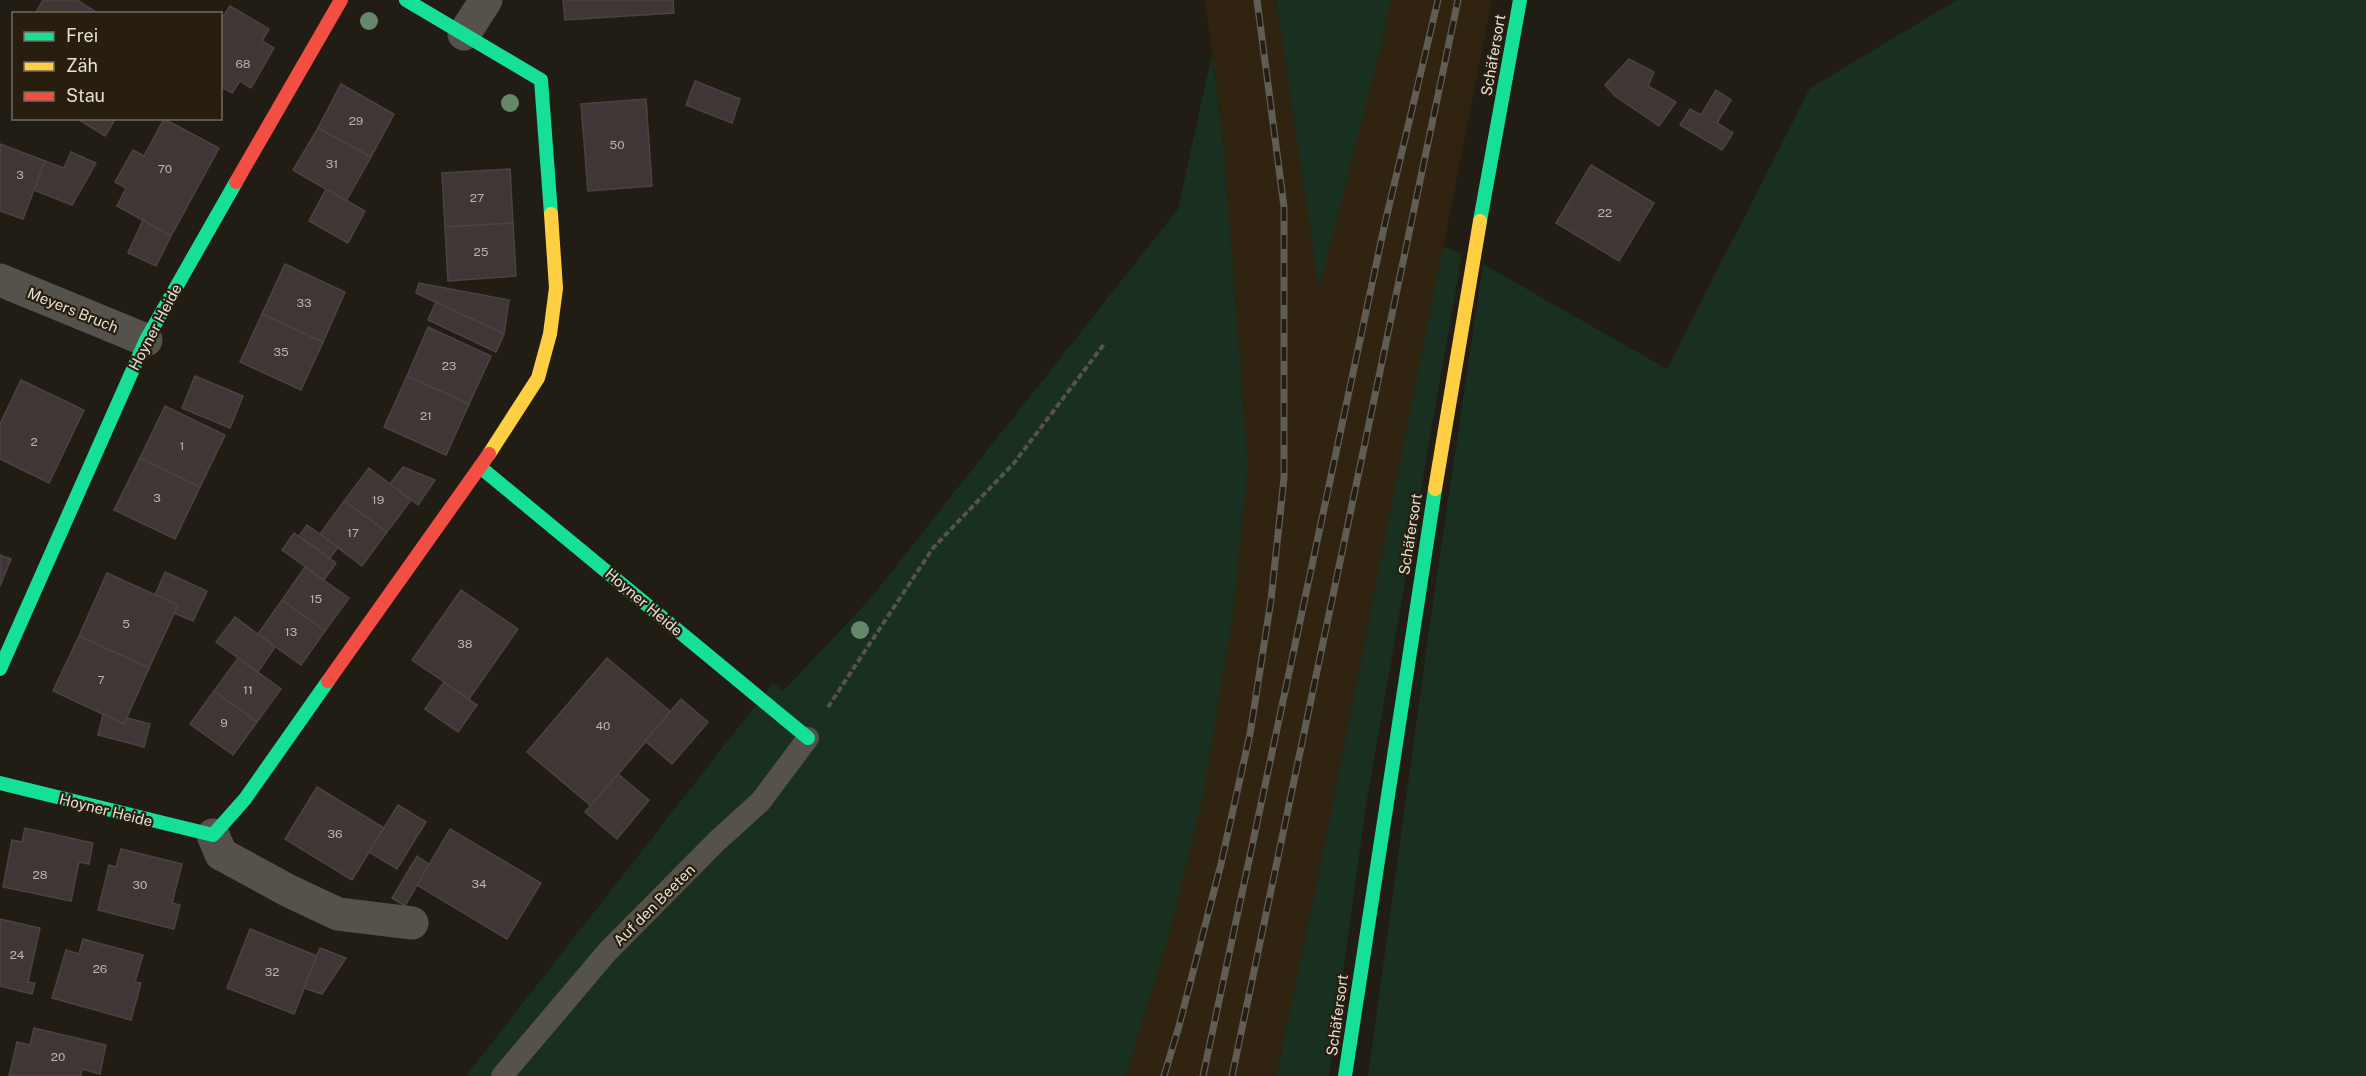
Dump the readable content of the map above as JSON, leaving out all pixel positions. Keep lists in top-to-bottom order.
{
  "streets": {
    "street": ["Schäfersort", "Meyers Bruch", "Hoyner Heide"],
    "lane": ["Auf den Beeten"]
  },
  "crossings": [
    ["Meyers Bruch", "Hoyner Heide"],
    ["Hoyner Heide", "Auf den Beeten"]
  ],
  "house_numbers": [
    "68",
    "29",
    "50",
    "31",
    "70",
    "3",
    "27",
    "22",
    "25",
    "33",
    "35",
    "23",
    "21",
    "2",
    "1",
    "3",
    "19",
    "17",
    "15",
    "5",
    "13",
    "38",
    "7",
    "11",
    "9",
    "40",
    "36",
    "28",
    "34",
    "30",
    "24",
    "26",
    "32",
    "20"
  ],
  "legend": ["Frei", "Zäh", "Stau"]
}
